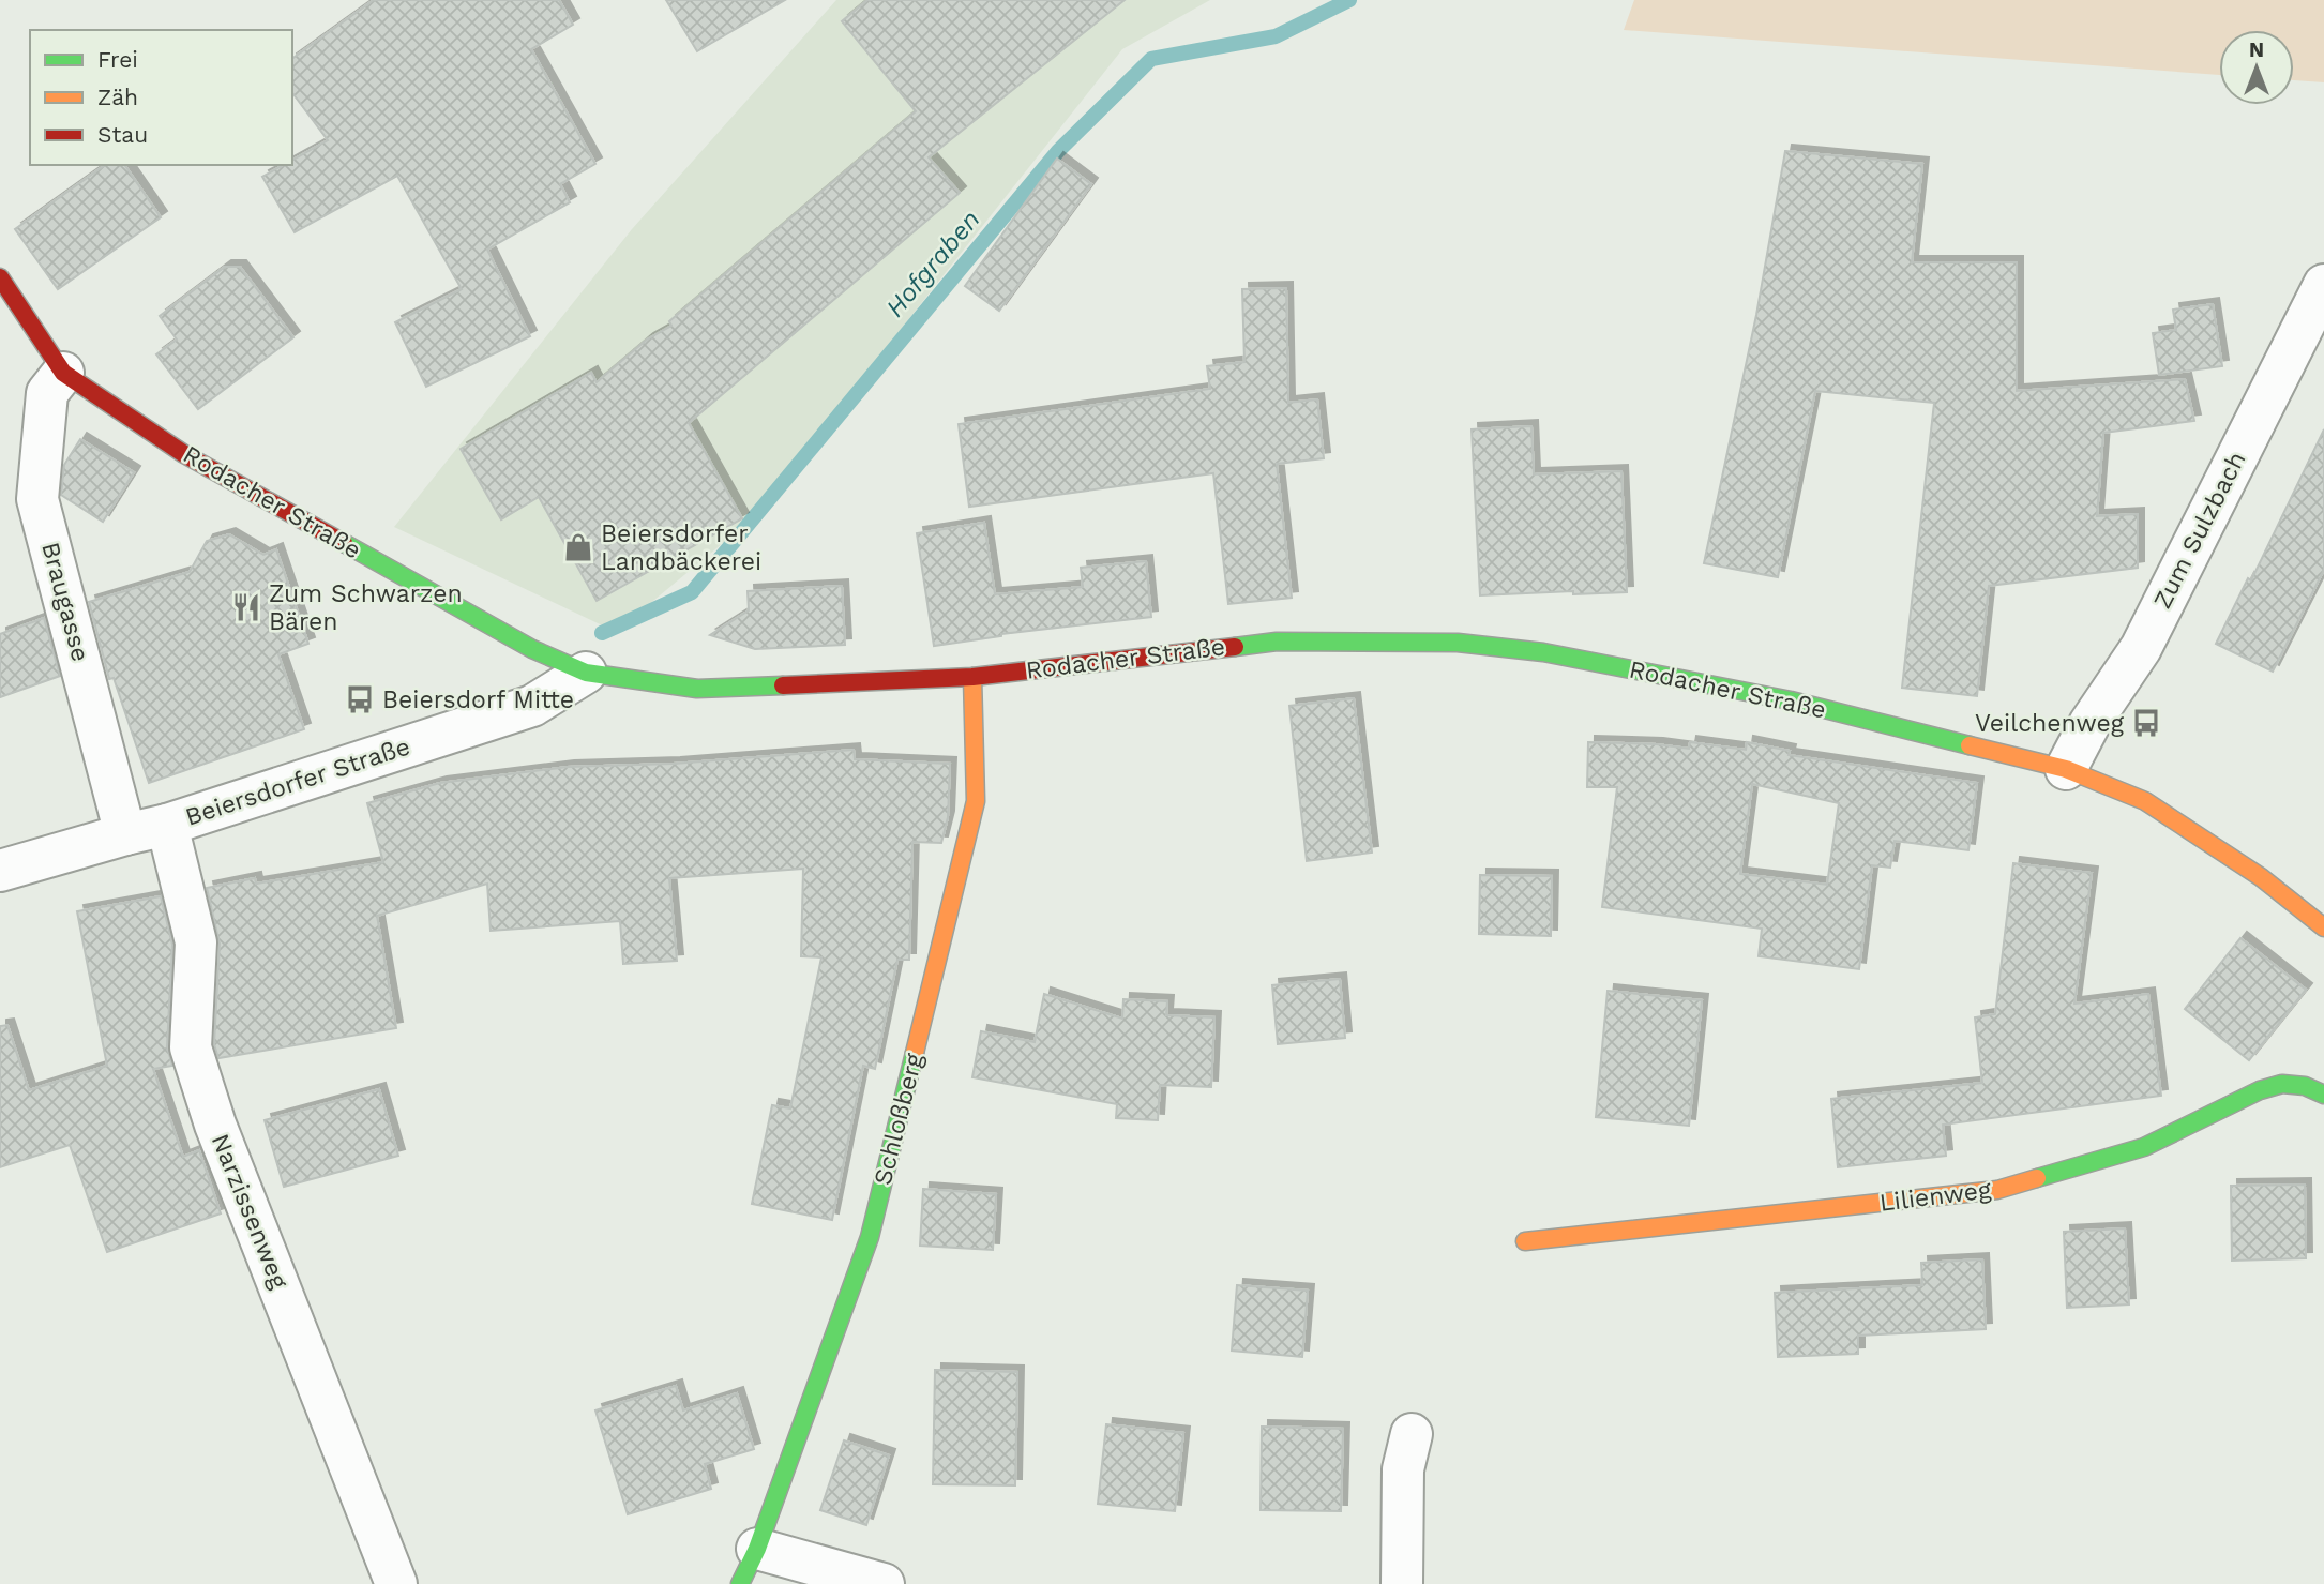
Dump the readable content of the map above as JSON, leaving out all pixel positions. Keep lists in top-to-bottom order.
{
  "streets": {
    "street": [
      "Rodacher Straße",
      "Zum Sulzbach",
      "Braugasse",
      "Beiersdorfer Straße",
      "Schloßberg",
      "Lilienweg",
      "Narzissenweg"
    ]
  },
  "crossings": [
    ["Rodacher Straße", "Zum Sulzbach"],
    ["Rodacher Straße", "Braugasse"],
    ["Rodacher Straße", "Beiersdorfer Straße"],
    ["Rodacher Straße", "Schloßberg"],
    ["Braugasse", "Beiersdorfer Straße"],
    ["Beiersdorfer Straße", "Narzissenweg"]
  ],
  "water": ["Hofgraben"],
  "places": {
    "shop": ["Beiersdorfer Landbäckerei"],
    "restaurant": ["Zum Schwarzen Bären"],
    "bus stop": ["Beiersdorf Mitte", "Veilchenweg"]
  },
  "legend": ["Frei", "Zäh", "Stau"],
  "north": "top"
}
